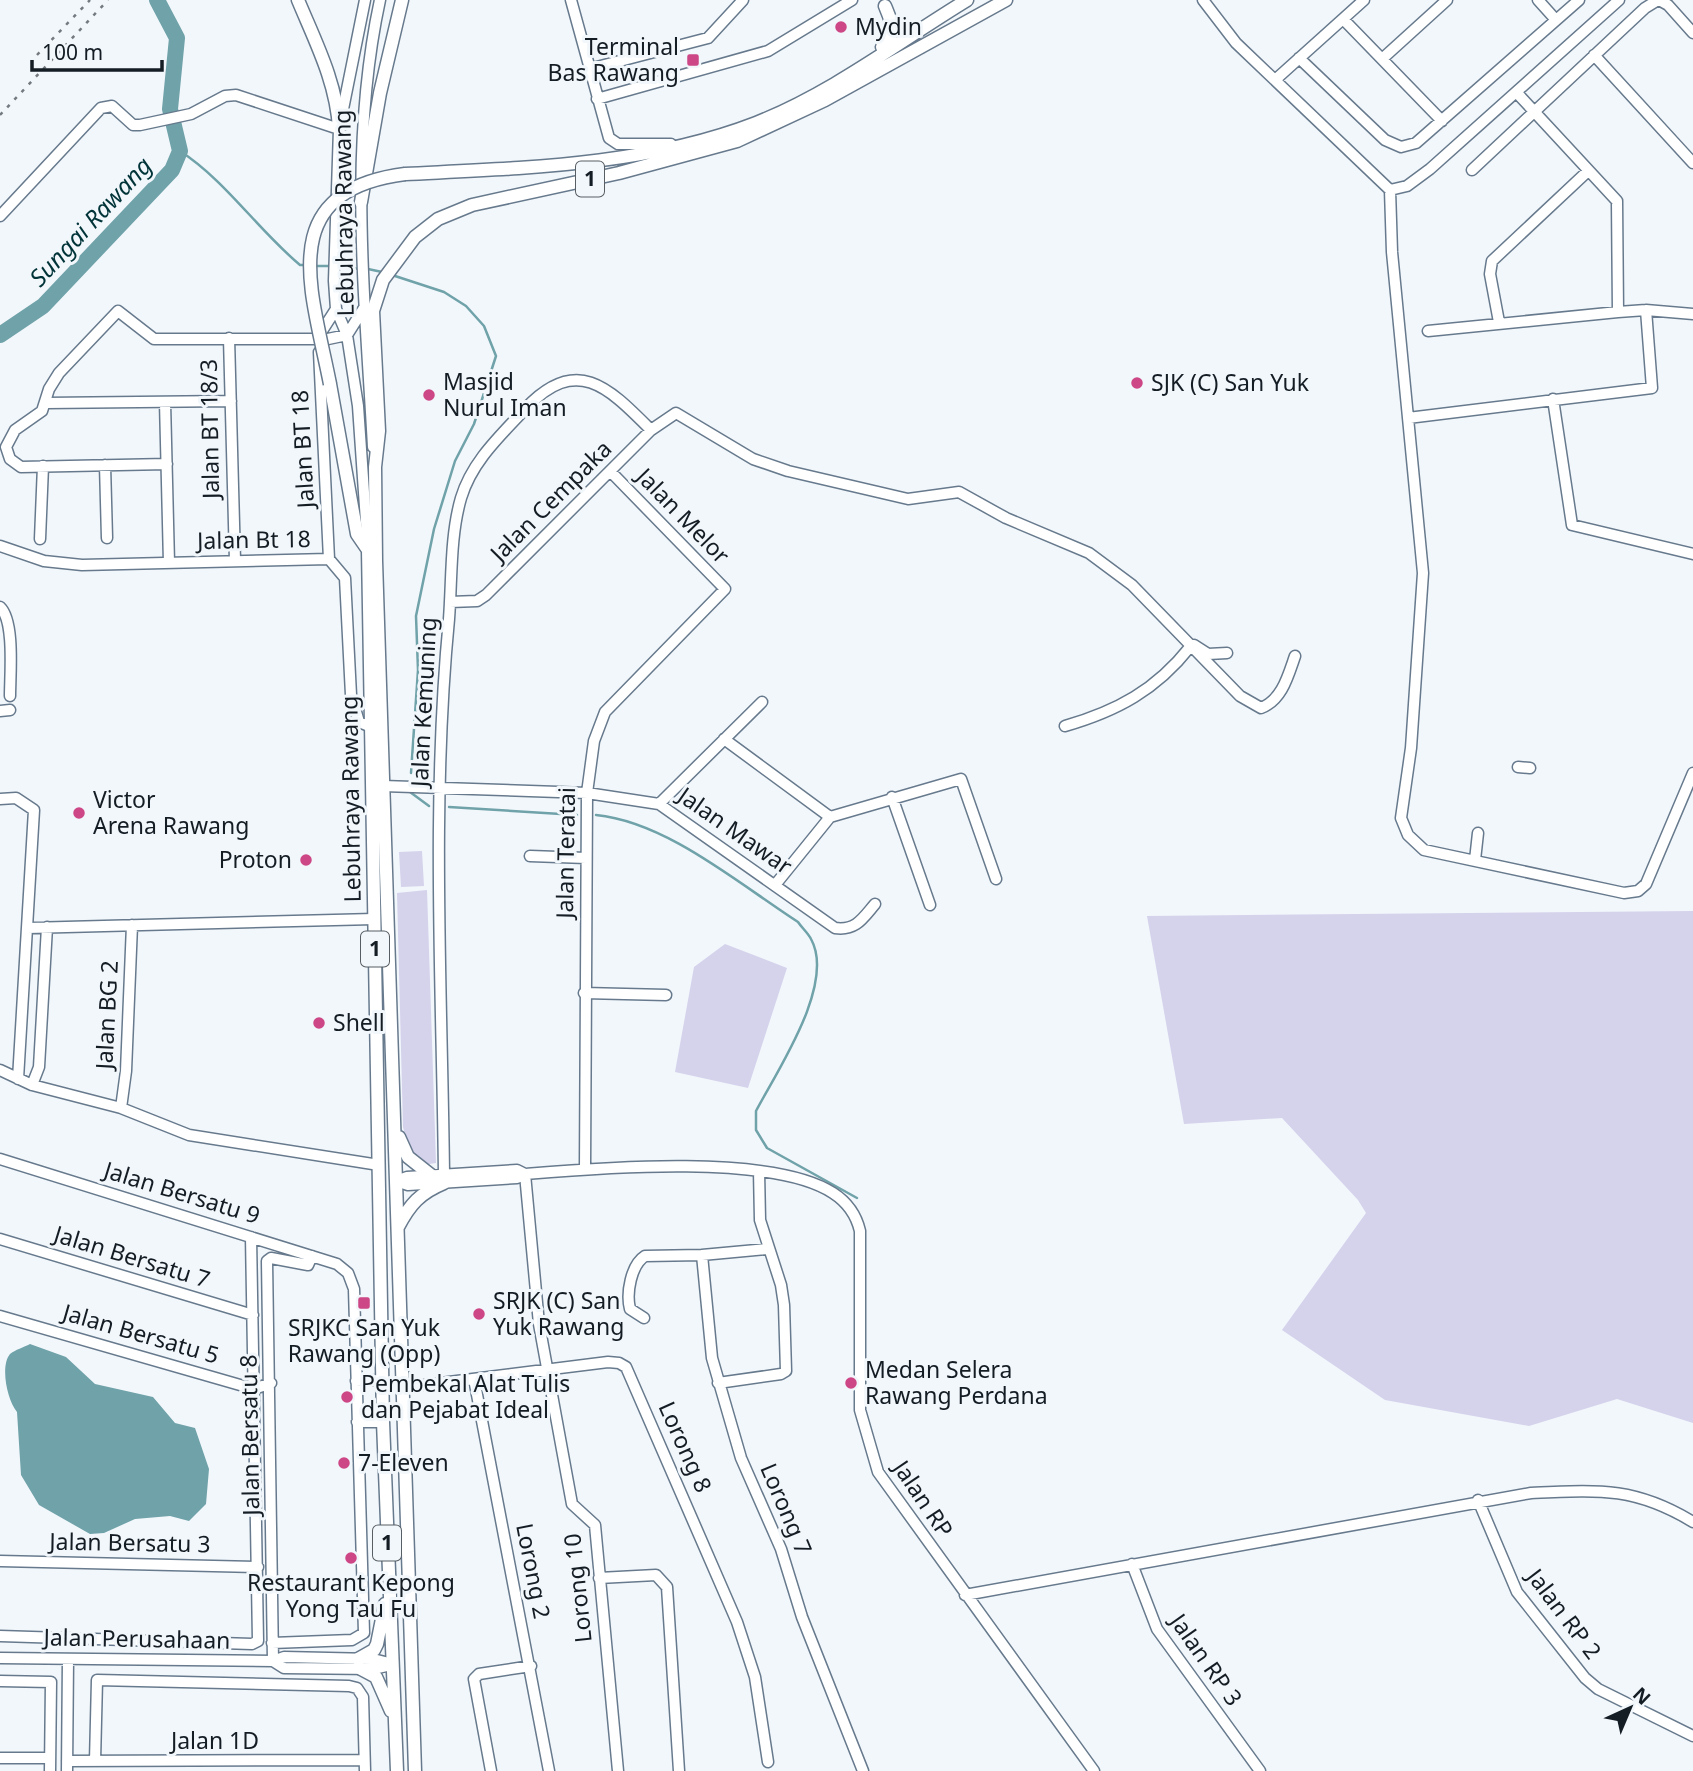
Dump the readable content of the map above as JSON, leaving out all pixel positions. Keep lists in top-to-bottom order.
{
  "streets": {
    "main road": ["1", "Lebuhraya Rawang"],
    "street": [
      "Jalan BT 18/3",
      "Jalan BT 18",
      "Jalan Cempaka",
      "Jalan Melor",
      "Jalan Bt 18",
      "Jalan Kemuning",
      "Jalan Mawar",
      "Jalan Teratai",
      "Jalan BG 2",
      "Jalan Bersatu 9",
      "Jalan Bersatu 7",
      "Jalan Bersatu 5",
      "Jalan Bersatu 8",
      "Lorong 8",
      "Jalan RP",
      "Lorong 7",
      "Jalan Bersatu 3",
      "Lorong 2",
      "Lorong 10",
      "Jalan RP 2",
      "Jalan Perusahaan",
      "Jalan RP 3",
      "Jalan 1D"
    ]
  },
  "crossings": [
    ["1", "Lebuhraya Rawang"],
    ["Lebuhraya Rawang", "Jalan Bt 18"],
    ["Lebuhraya Rawang", "Jalan Mawar"],
    ["Lebuhraya Rawang", "Lorong 8"],
    ["Lebuhraya Rawang", "Jalan Perusahaan"],
    ["Jalan BT 18/3", "Jalan Bt 18"],
    ["Jalan BT 18", "Jalan Bt 18"],
    ["Jalan Cempaka", "Jalan Melor"],
    ["Jalan Cempaka", "Jalan Kemuning"],
    ["Jalan Melor", "Jalan Teratai"],
    ["Jalan Kemuning", "Jalan Mawar"],
    ["Jalan Mawar", "Jalan Teratai"],
    ["Jalan Bersatu 9", "Jalan Bersatu 8"],
    ["Jalan Bersatu 8", "Jalan Perusahaan"],
    ["Lorong 8", "Lorong 2"],
    ["Lorong 8", "Lorong 10"]
  ],
  "water": ["Sungai Rawang"],
  "places": {
    "other": [
      "Mydin",
      "SJK (C) San Yuk",
      "Masjid Nurul Iman",
      "Victor Arena Rawang",
      "Proton",
      "Shell",
      "SRJK (C) San Yuk Rawang",
      "Medan Selera Rawang Perdana",
      "Pembekal Alat Tulis dan Pejabat Ideal",
      "7-Eleven",
      "Restaurant Kepong Yong Tau Fu"
    ],
    "transit": ["Terminal Bas Rawang", "SRJKC San Yuk Rawang (Opp)"]
  },
  "scale_bar": "100 m",
  "north": "top right"
}
